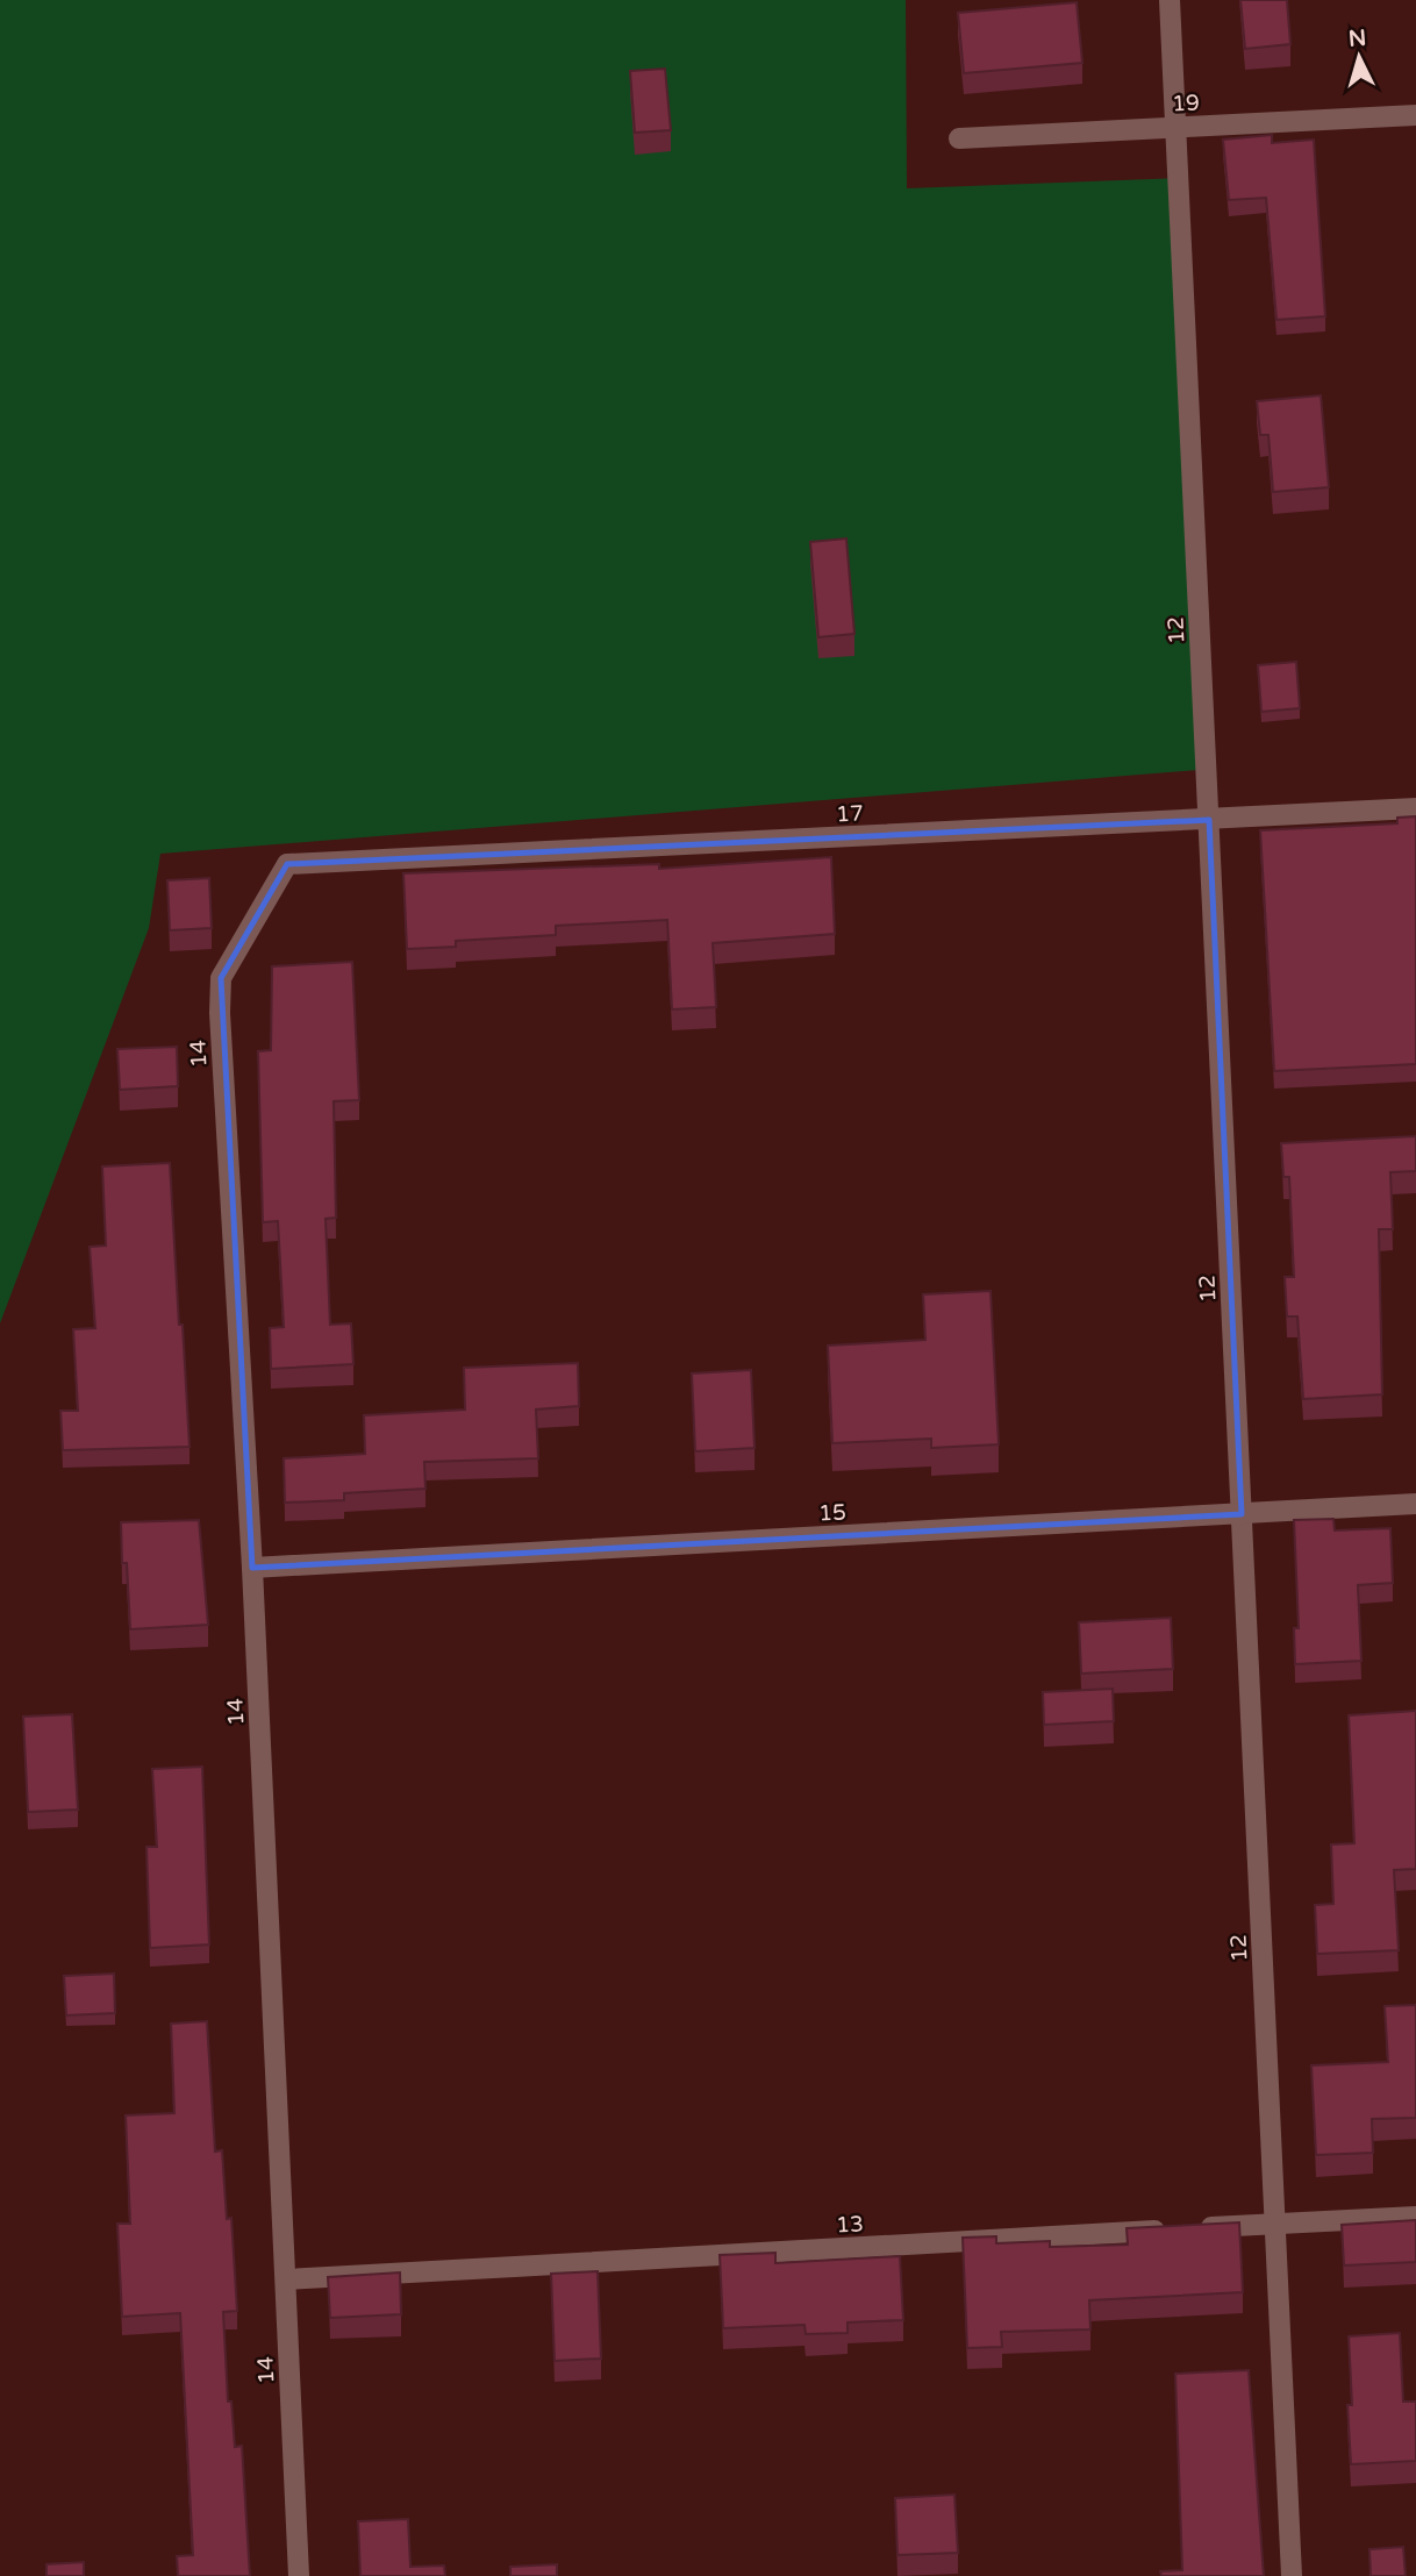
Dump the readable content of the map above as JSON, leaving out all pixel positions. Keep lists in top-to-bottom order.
{
  "streets": {
    "street": [
      "19",
      "12",
      "17",
      "14",
      "15",
      "13"
    ]
  },
  "crossings": [
    ["19", "12"],
    ["12", "17"],
    ["12", "15"],
    ["12", "13"],
    ["17", "14"],
    ["14", "15"],
    ["14", "13"]
  ],
  "north": "top"
}
